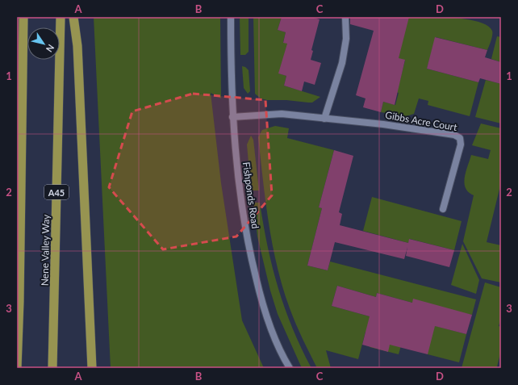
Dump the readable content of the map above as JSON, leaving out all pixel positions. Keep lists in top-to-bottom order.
{
  "streets": {
    "highway": ["A45", "Nene Valley Way"],
    "street": ["Gibbs Acre Court", "Fishponds Road"]
  },
  "crossings": [
    ["Gibbs Acre Court", "Fishponds Road"]
  ],
  "north": "bottom right",
  "grid": {
    "columns": [
      "A",
      "B",
      "C",
      "D"
    ],
    "rows": ["1", "2", "3"]
  }
}
